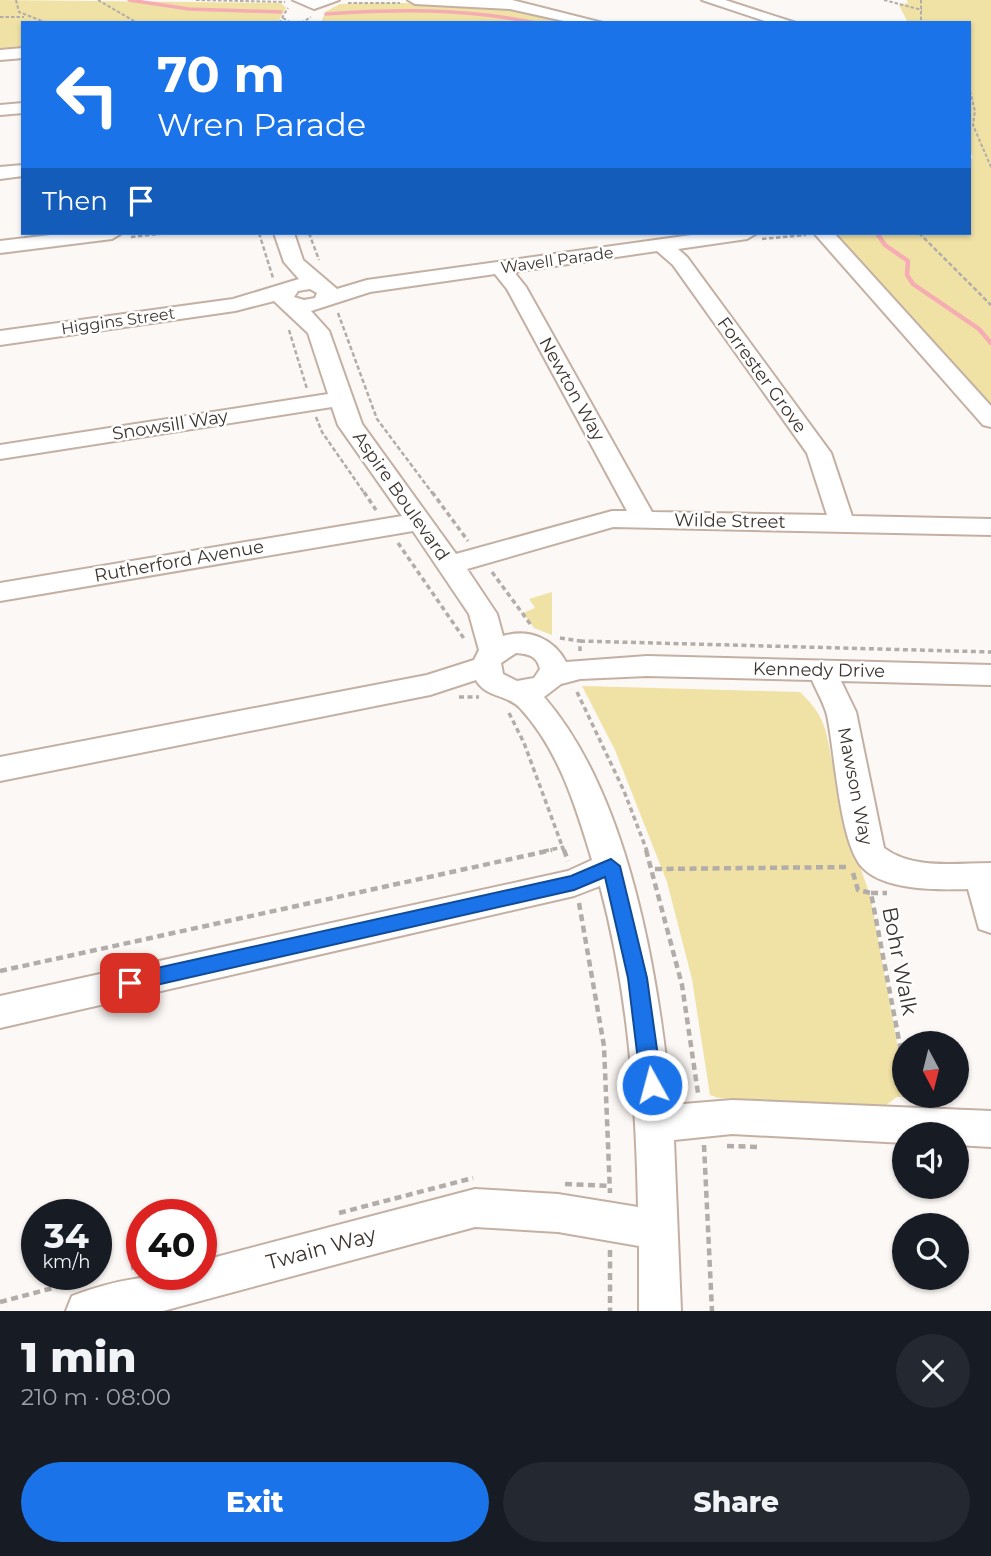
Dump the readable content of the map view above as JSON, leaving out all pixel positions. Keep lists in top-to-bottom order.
{
  "streets": {
    "street": [
      "Wavell Parade",
      "Higgins Street",
      "Forrester Grove",
      "Newton Way",
      "Snowsill Way",
      "Aspire Boulevard",
      "Wilde Street",
      "Rutherford Avenue",
      "Kennedy Drive",
      "Mawson Way",
      "Twain Way"
    ],
    "path": ["Bohr Walk"]
  },
  "crossings": [
    ["Wavell Parade", "Higgins Street"],
    ["Wavell Parade", "Forrester Grove"],
    ["Wavell Parade", "Newton Way"],
    ["Wavell Parade", "Aspire Boulevard"],
    ["Higgins Street", "Aspire Boulevard"],
    ["Forrester Grove", "Wilde Street"],
    ["Newton Way", "Wilde Street"],
    ["Snowsill Way", "Aspire Boulevard"],
    ["Aspire Boulevard", "Wilde Street"],
    ["Aspire Boulevard", "Rutherford Avenue"],
    ["Aspire Boulevard", "Kennedy Drive"],
    ["Aspire Boulevard", "Twain Way"],
    ["Kennedy Drive", "Mawson Way"],
    ["Mawson Way", "Bohr Walk"]
  ],
  "north": "bottom",
  "page": {
    "turn": ["70 m", "Wren Parade"],
    "then": "Then",
    "speed": "34 km/h",
    "limit": "40",
    "heading": ["1 min", "210 m · 08:00"],
    "buttons": ["Exit", "Share"]
  }
}
